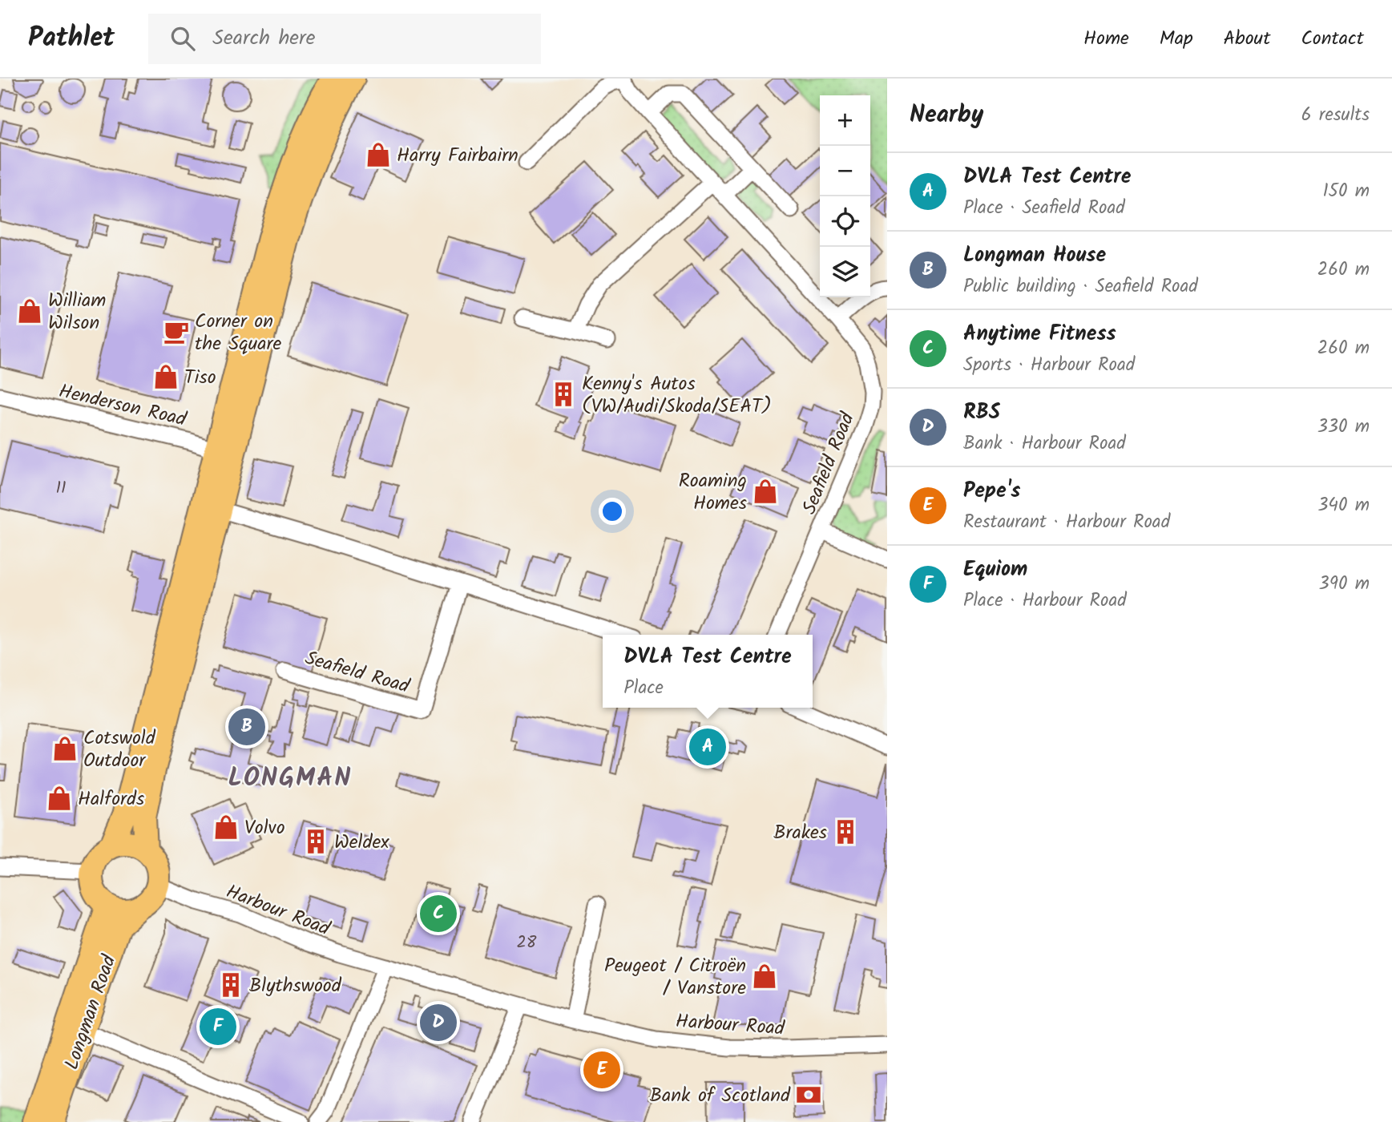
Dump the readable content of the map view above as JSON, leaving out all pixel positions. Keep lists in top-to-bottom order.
{
  "streets": {
    "highway": ["Longman Road"],
    "street": ["Henderson Road", "Seafield Road", "Harbour Road"]
  },
  "crossings": [
    ["Harbour Road", "Longman Road"]
  ],
  "districts": ["LONGMAN"],
  "places": {
    "shop": [
      "Harry Fairbairn",
      "William Wilson",
      "Tiso",
      "Roaming Homes",
      "Cotswold Outdoor",
      "Halfords",
      "Volvo",
      "Peugeot / Citroën / Vanstore"
    ],
    "cafe": ["Corner on the Square"],
    "building": [
      "Kenny's Autos (VW/Audi/Skoda/SEAT)",
      "Brakes",
      "Weldex",
      "Blythswood"
    ],
    "bank": ["Bank of Scotland"]
  },
  "house_numbers": ["11", "28"],
  "page": {
    "header": "Pathlet",
    "search": "Search here",
    "nav": [
      "Home",
      "Map",
      "About",
      "Contact"
    ],
    "heading": ["Nearby", "6 results"],
    "map_buttons": ["+", "−"],
    "list": [
      {
        "mark": "A",
        "name": "DVLA Test Centre",
        "note": "Place · Seafield Road",
        "value": "150 m"
      },
      {
        "mark": "B",
        "name": "Longman House",
        "note": "Public building · Seafield Road",
        "value": "260 m"
      },
      {
        "mark": "C",
        "name": "Anytime Fitness",
        "note": "Sports · Harbour Road",
        "value": "260 m"
      },
      {
        "mark": "D",
        "name": "RBS",
        "note": "Bank · Harbour Road",
        "value": "330 m"
      },
      {
        "mark": "E",
        "name": "Pepe's",
        "note": "Restaurant · Harbour Road",
        "value": "340 m"
      },
      {
        "mark": "F",
        "name": "Equiom",
        "note": "Place · Harbour Road",
        "value": "390 m"
      }
    ],
    "popup": ["DVLA Test Centre", "Place"],
    "pins": [
      "B",
      "A",
      "C",
      "D",
      "F",
      "E"
    ]
  }
}
